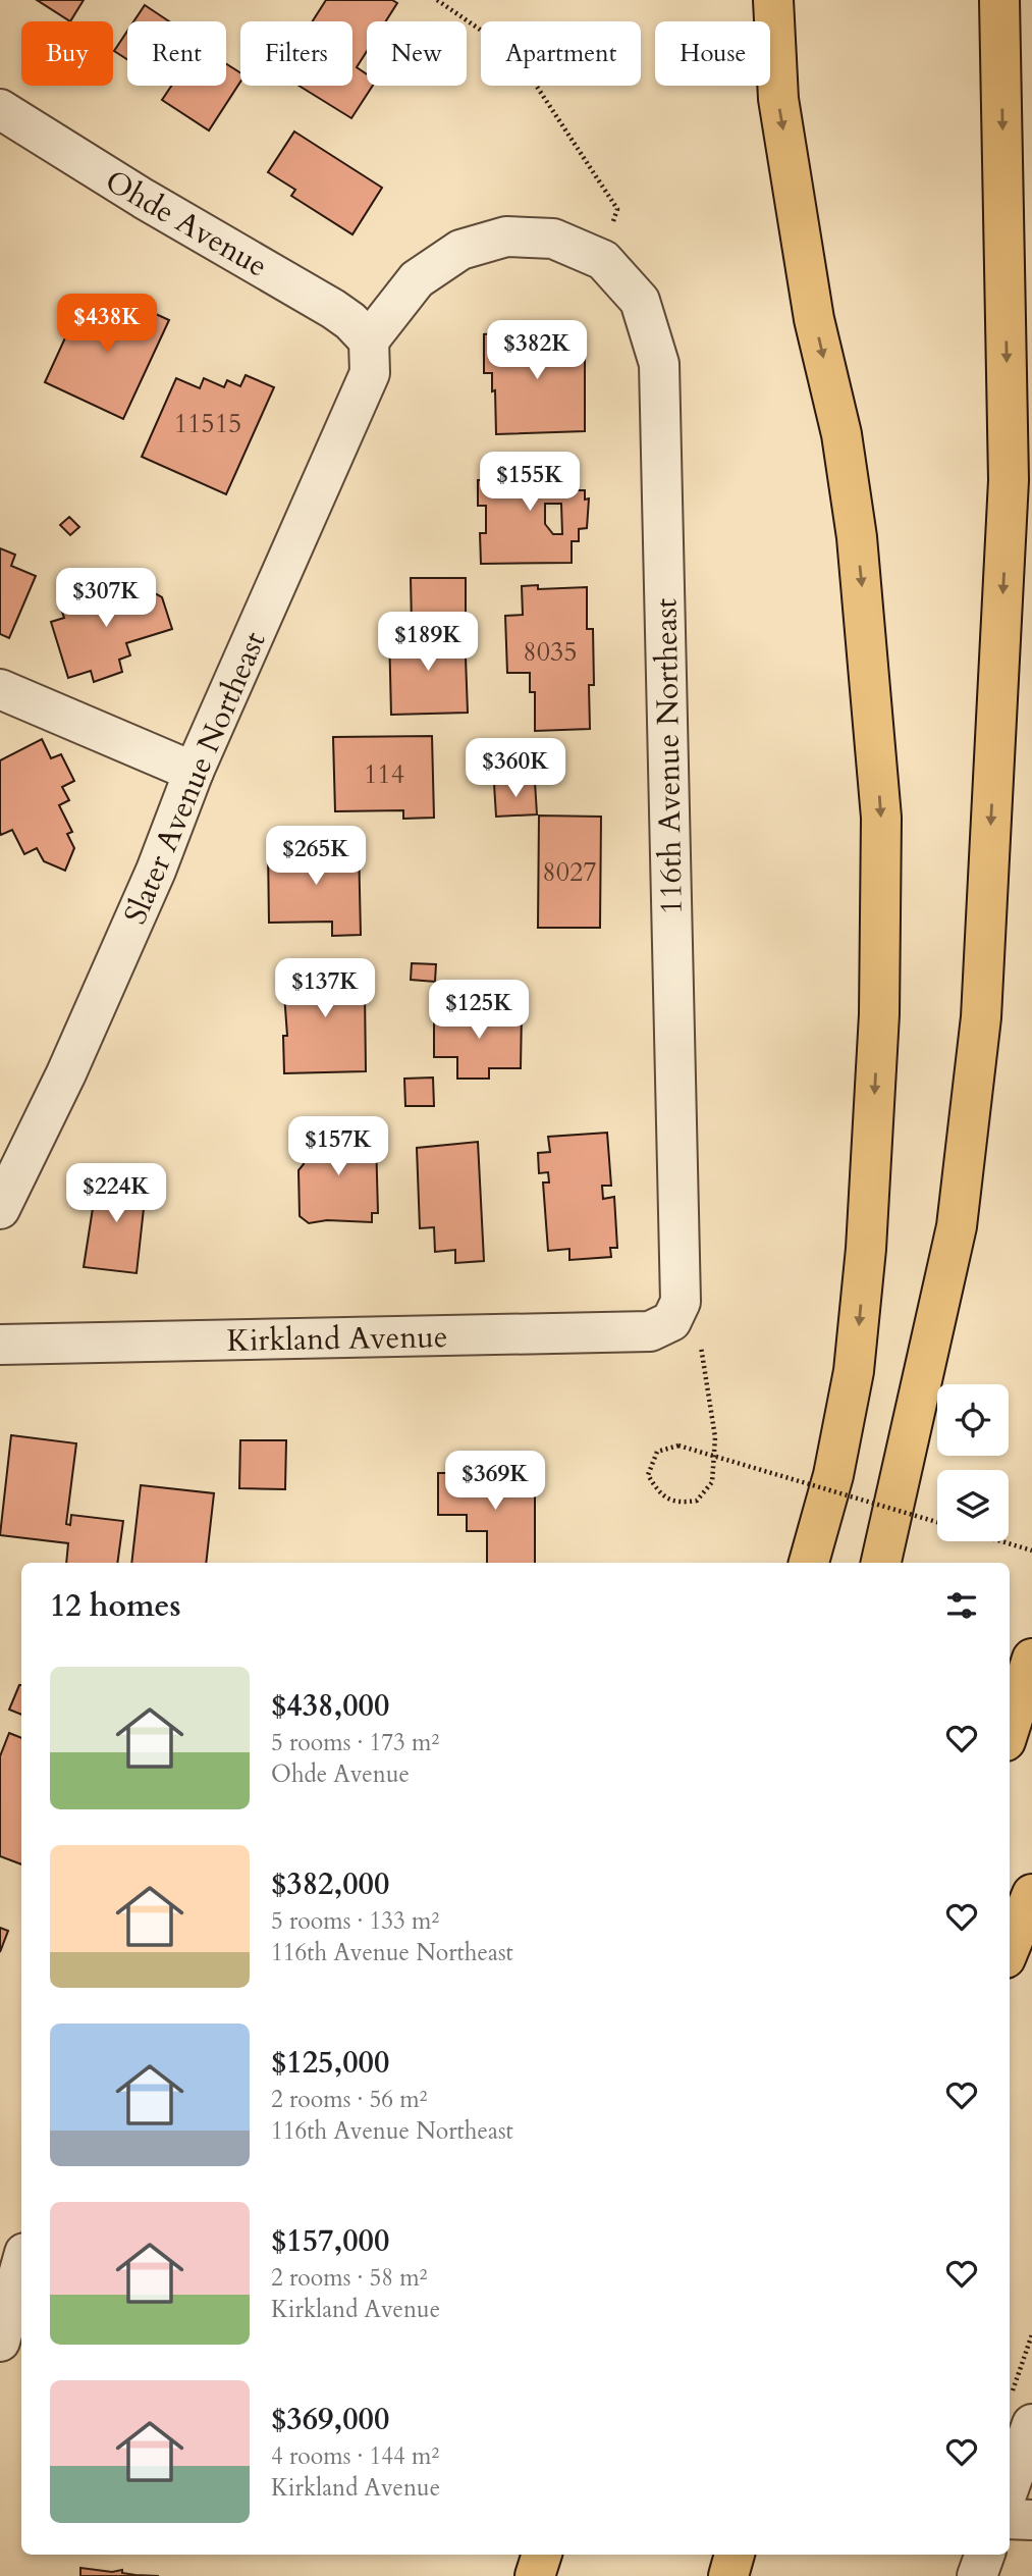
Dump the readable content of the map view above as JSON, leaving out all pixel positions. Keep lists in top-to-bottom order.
{
  "streets": {
    "street": [
      "Ohde Avenue",
      "116th Avenue Northeast",
      "Slater Avenue Northeast",
      "Kirkland Avenue"
    ]
  },
  "crossings": [
    ["Ohde Avenue", "116th Avenue Northeast"],
    ["Ohde Avenue", "Slater Avenue Northeast"],
    ["116th Avenue Northeast", "Slater Avenue Northeast"],
    ["116th Avenue Northeast", "Kirkland Avenue"]
  ],
  "house_numbers": [
    "11515",
    "8035",
    "114",
    "8027"
  ],
  "page": {
    "chip": [
      "Buy",
      "Rent",
      "Filters",
      "New",
      "Apartment",
      "House"
    ],
    "price": [
      "$438K",
      "$382K",
      "$155K",
      "$307K",
      "$189K",
      "$360K",
      "$265K",
      "$137K",
      "$125K",
      "$157K",
      "$224K",
      "$369K"
    ],
    "heading": "12 homes",
    "list": [
      {
        "name": "$438,000",
        "note": "5 rooms · 173 m² · Ohde Avenue"
      },
      {
        "name": "$382,000",
        "note": "5 rooms · 133 m² · 116th Avenue Northeast"
      },
      {
        "name": "$125,000",
        "note": "2 rooms · 56 m² · 116th Avenue Northeast"
      },
      {
        "name": "$157,000",
        "note": "2 rooms · 58 m² · Kirkland Avenue"
      },
      {
        "name": "$369,000",
        "note": "4 rooms · 144 m² · Kirkland Avenue"
      }
    ]
  }
}
